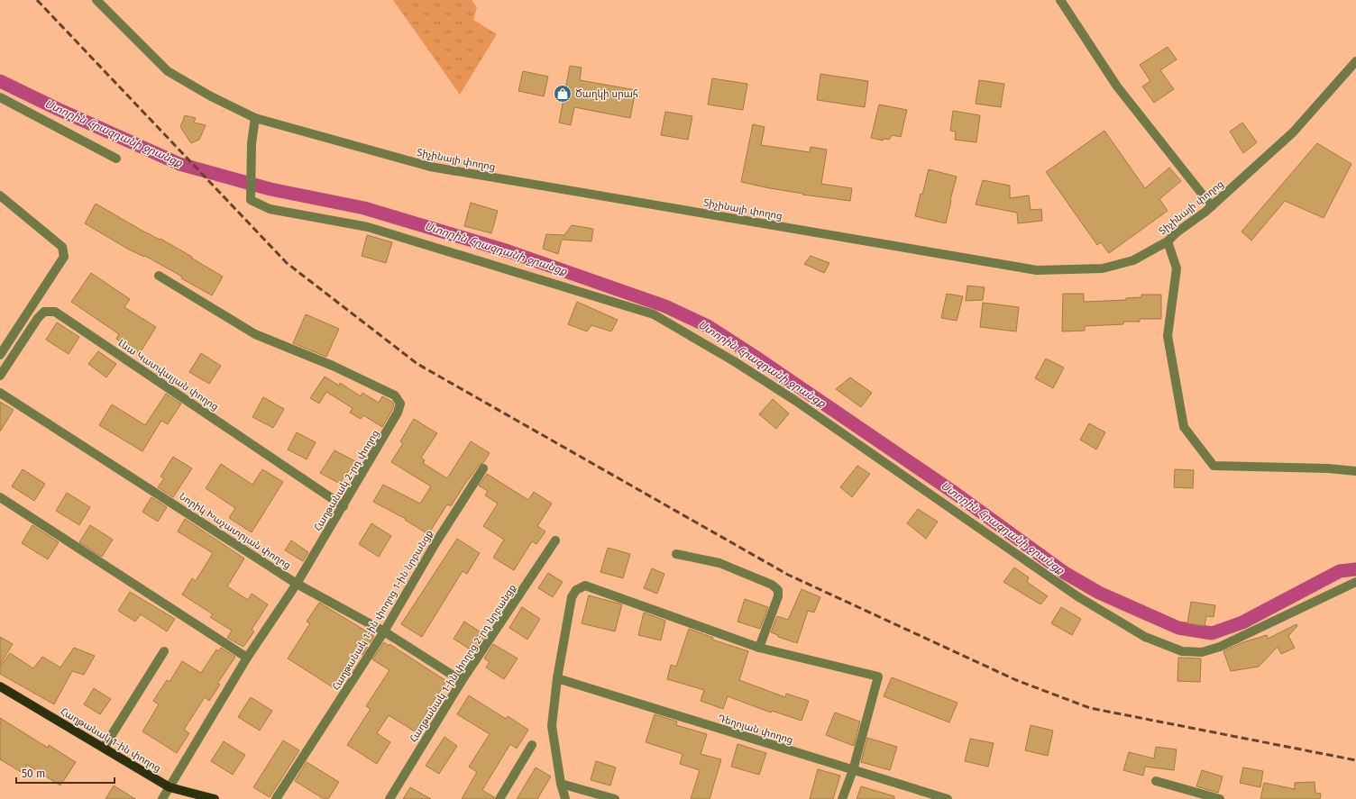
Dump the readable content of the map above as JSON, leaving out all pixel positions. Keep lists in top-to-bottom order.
{
  "streets": {
    "main road": ["Հաղթանակ 1-ին փողոց"],
    "street": [
      "Տիչինայի փողոց",
      "Լևա Կատվալյան փողոց",
      "Հաղթանակ 2-րդ փողոց",
      "Նորիկ Խաչատրյան փողոց",
      "Հաղթանակ 1-ին փողոց 1-ին նրբանցք",
      "Հաղթանակ 1-ին փողոց 2-րդ նրբանցք",
      "Դեղոյան փողոց"
    ]
  },
  "crossings": [
    ["Լևա Կատվալյան փողոց", "Հաղթանակ 2-րդ փողոց"],
    ["Հաղթանակ 2-րդ փողոց", "Նորիկ Խաչատրյան փողոց"],
    ["Հաղթանակ 2-րդ փողոց", "Հաղթանակ 1-ին փողոց"],
    ["Նորիկ Խաչատրյան փողոց", "Հաղթանակ 1-ին փողոց 1-ին նրբանցք"],
    ["Նորիկ Խաչատրյան փողոց", "Հաղթանակ 1-ին փողոց 2-րդ նրբանցք"]
  ],
  "water": ["Ստորին Հրազդանի ջրանցք"],
  "places": {
    "shop": ["Ծաղկի սրահ"]
  },
  "scale_bar": "50 m"
}
